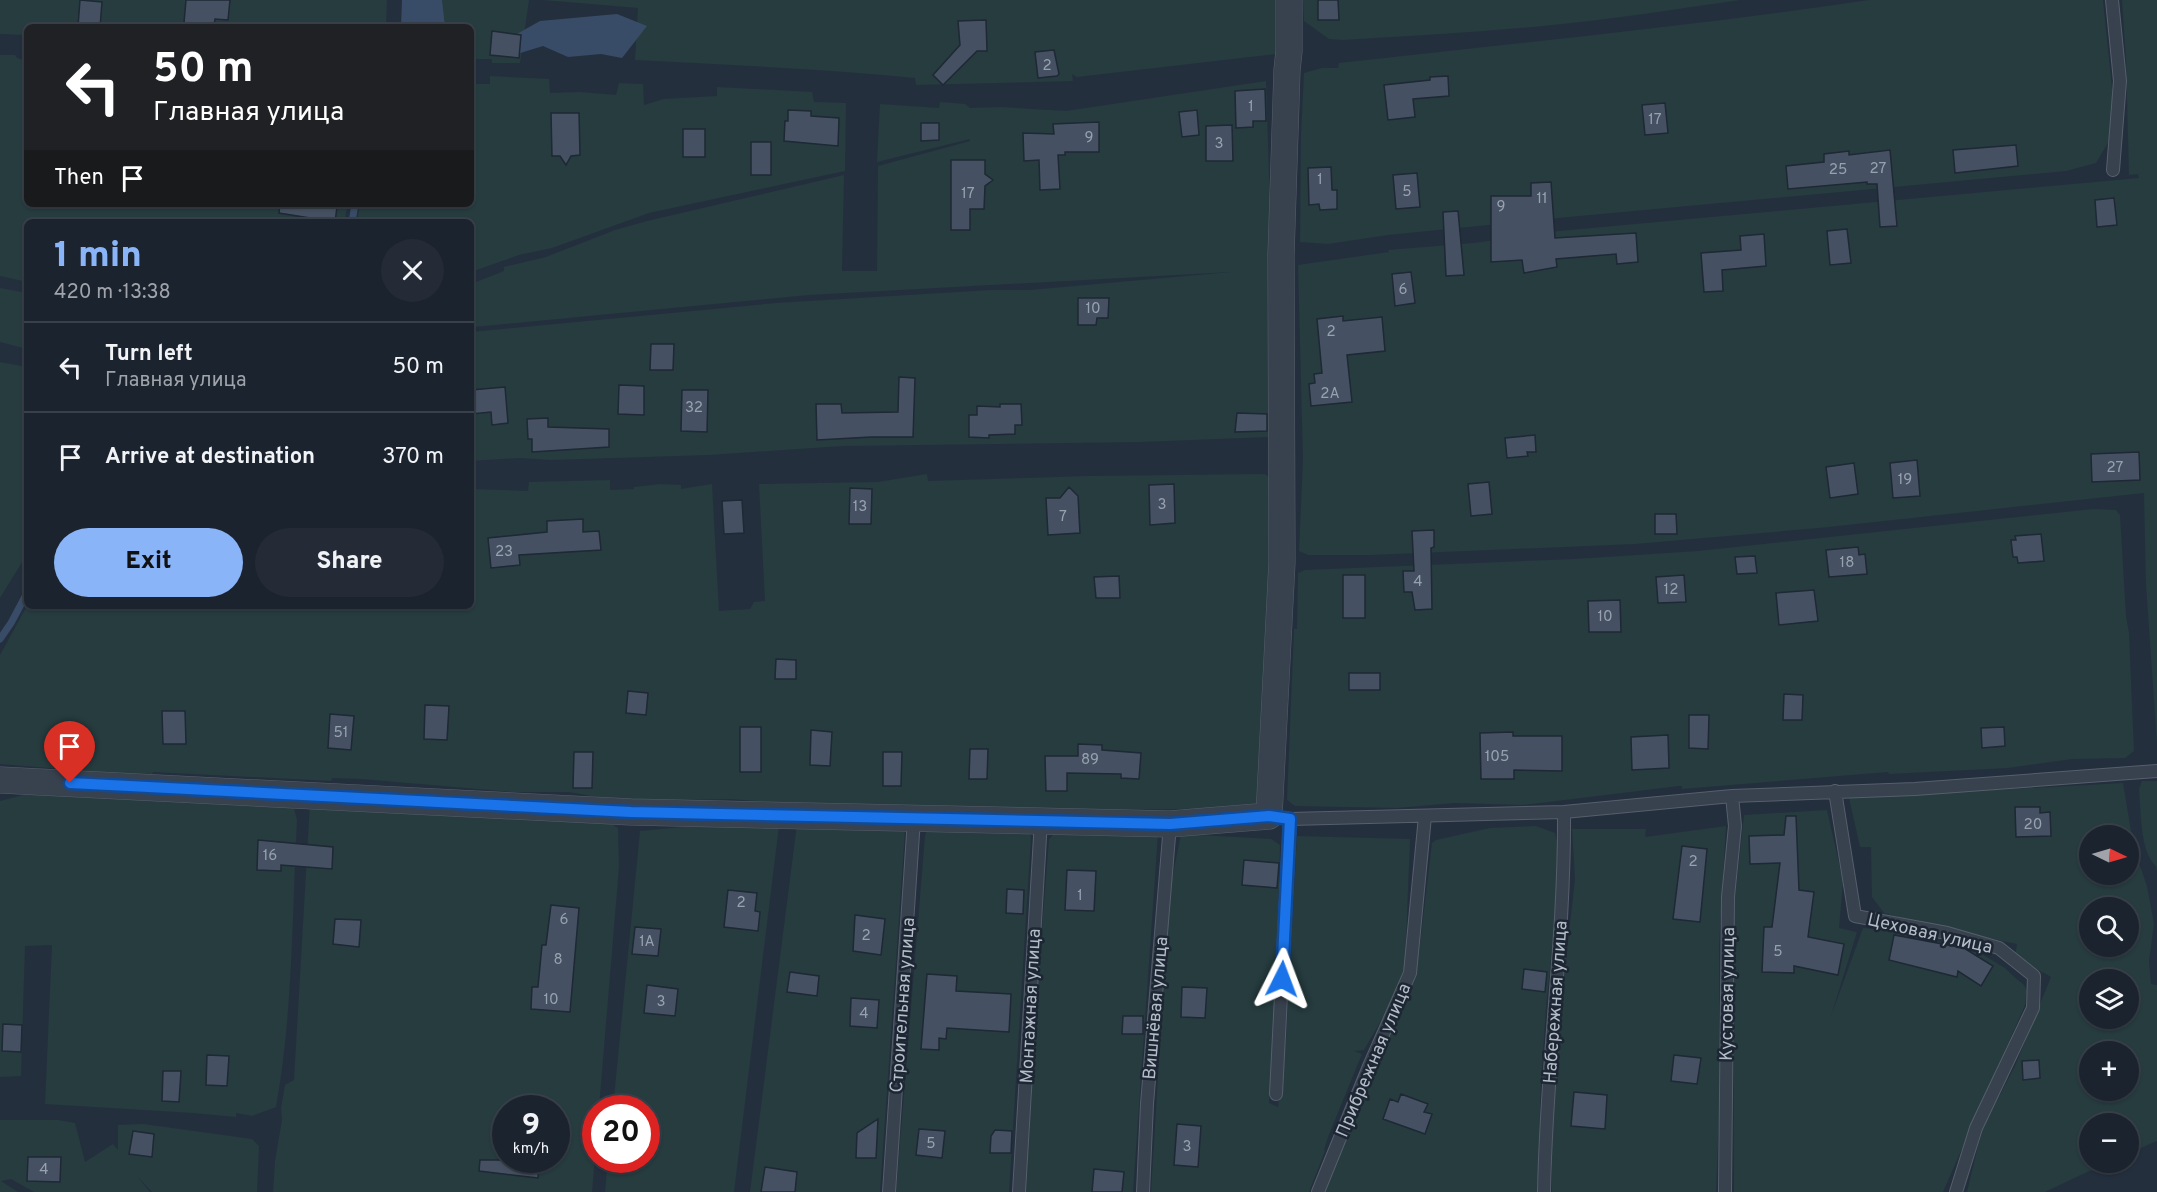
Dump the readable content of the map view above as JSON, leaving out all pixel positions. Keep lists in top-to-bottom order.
{
  "streets": {
    "lane": [
      "Цеховая улица",
      "Кустовая улица",
      "Набережная улица",
      "Строительная улица",
      "Монтажная улица",
      "Вишнёвая улица",
      "Прибрежная улица"
    ]
  },
  "house_numbers": [
    "2",
    "1",
    "17",
    "9",
    "3",
    "27",
    "25",
    "1",
    "5",
    "17",
    "11",
    "9",
    "6",
    "10",
    "2",
    "2А",
    "32",
    "27",
    "19",
    "3",
    "13",
    "7",
    "23",
    "18",
    "4",
    "12",
    "10",
    "51",
    "105",
    "89",
    "20",
    "16",
    "2",
    "1",
    "2",
    "6",
    "2",
    "1А",
    "5",
    "8",
    "10",
    "3",
    "4",
    "5",
    "3",
    "4"
  ],
  "north": "right",
  "page": {
    "turn": ["50 m", "Главная улица"],
    "then": "Then",
    "heading": ["1 min", "420 m · 13:38"],
    "list": [
      {
        "name": "Turn left",
        "note": "Главная улица",
        "value": "50 m"
      },
      {
        "name": "Arrive at destination",
        "value": "370 m"
      }
    ],
    "buttons": ["Exit", "Share"],
    "map_buttons": ["+", "−"],
    "speed": "9 km/h",
    "limit": "20"
  }
}
